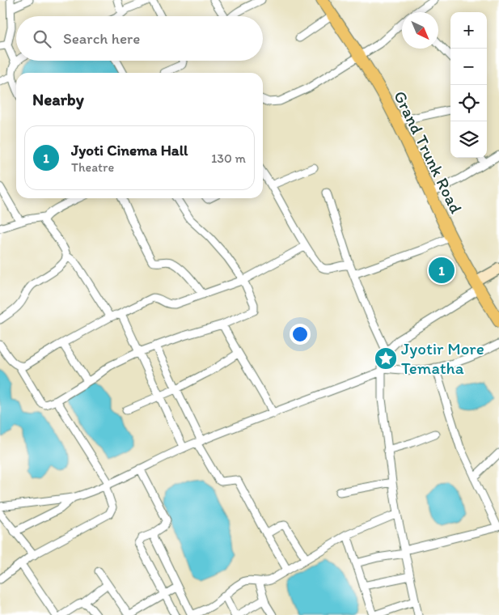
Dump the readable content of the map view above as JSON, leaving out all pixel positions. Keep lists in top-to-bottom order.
{
  "streets": {
    "main road": ["Grand Trunk Road"]
  },
  "places": {
    "place": ["Jyotir More Tematha"]
  },
  "north": "bottom right",
  "page": {
    "map_buttons": ["+", "−"],
    "search": "Search here",
    "heading": "Nearby",
    "list": [
      {
        "mark": "1",
        "name": "Jyoti Cinema Hall",
        "note": "Theatre",
        "value": "130 m"
      }
    ],
    "pins": "1"
  }
}
